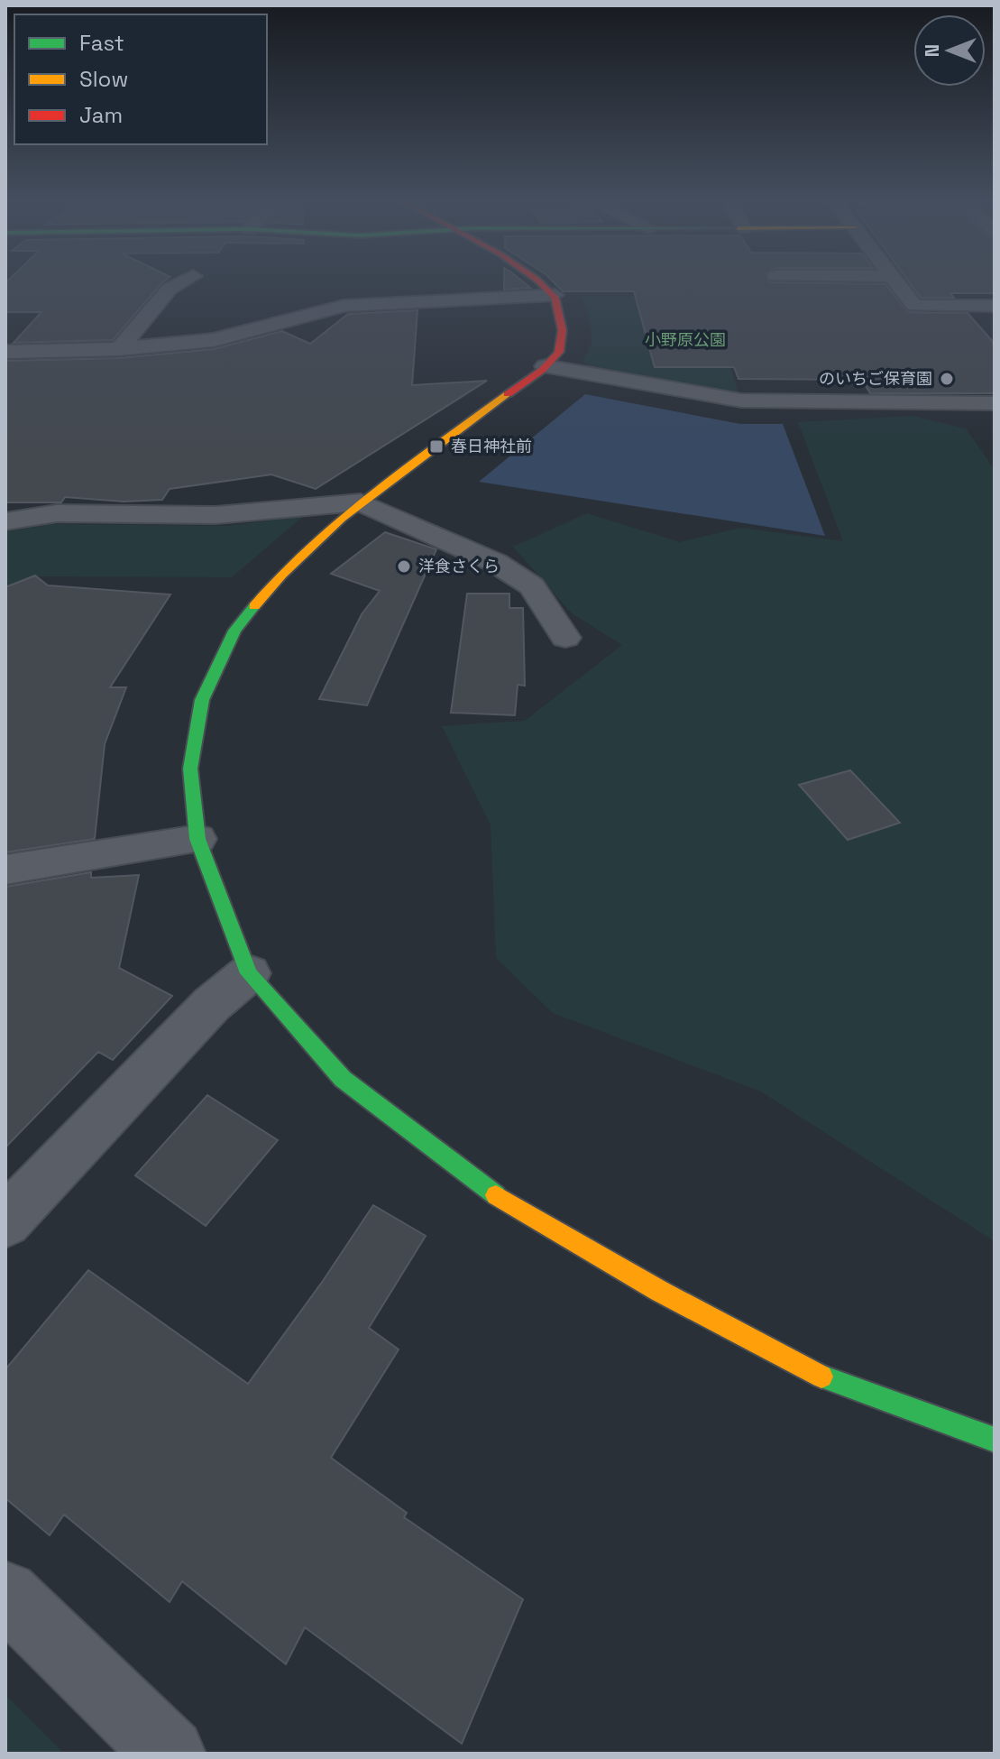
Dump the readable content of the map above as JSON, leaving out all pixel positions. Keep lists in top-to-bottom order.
{
  "parks": ["小野原公園"],
  "places": {
    "other": ["のいちご保育園", "洋食さくら"],
    "transit": ["春日神社前"]
  },
  "legend": ["Fast", "Slow", "Jam"],
  "north": "left"
}
